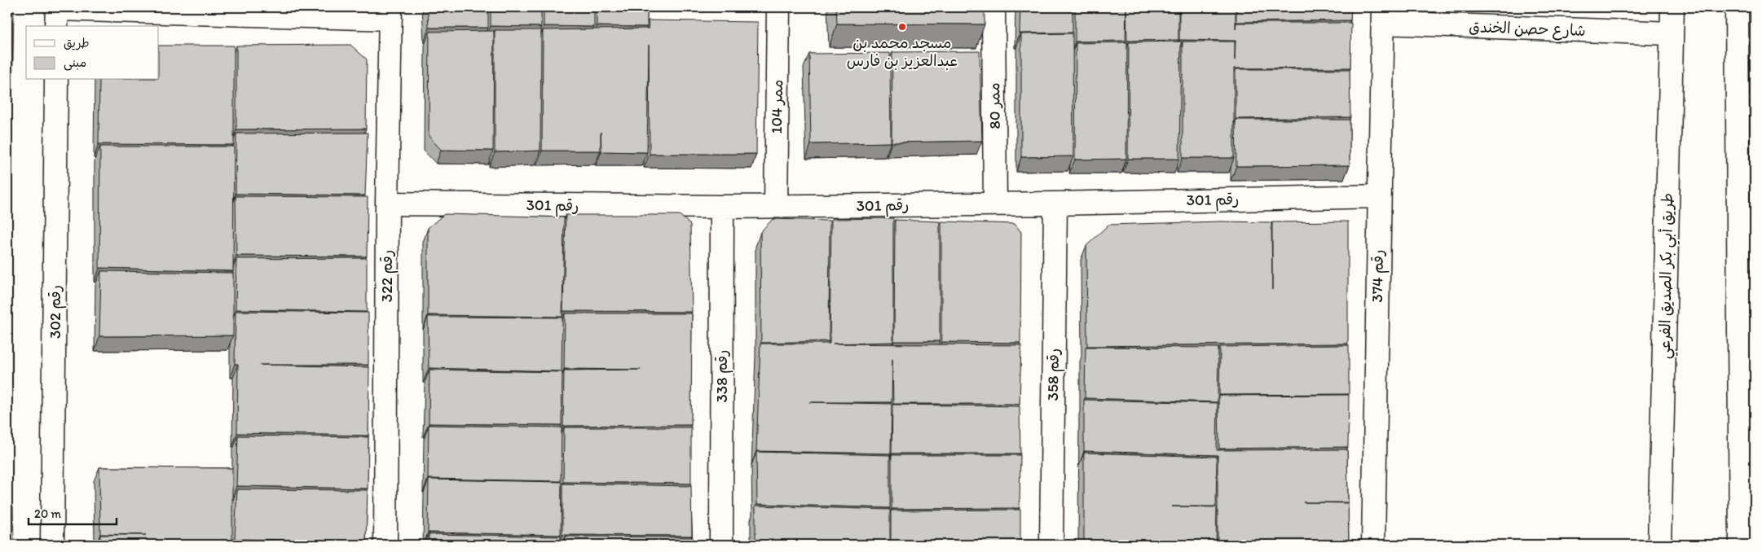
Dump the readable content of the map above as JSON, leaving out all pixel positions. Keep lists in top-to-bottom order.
{
  "streets": {
    "street": [
      "شارع حصن الخندق",
      "ممر 80",
      "ممر 104",
      "رقم 301",
      "رقم 322",
      "رقم 374",
      "طريق أبي بكر الصديق الفرعي",
      "رقم 302",
      "رقم 358",
      "رقم 338"
    ]
  },
  "crossings": [
    ["شارع حصن الخندق", "رقم 374"],
    ["شارع حصن الخندق", "طريق أبي بكر الصديق الفرعي"],
    ["ممر 80", "رقم 301"],
    ["ممر 104", "رقم 301"],
    ["رقم 301", "رقم 322"],
    ["رقم 301", "رقم 374"],
    ["رقم 301", "رقم 358"],
    ["رقم 301", "رقم 338"]
  ],
  "places": ["مسجد محمد بن عبدالعزيز بن فارس"],
  "legend": ["طريق", "مبنى"],
  "scale_bar": "20 m"
}
